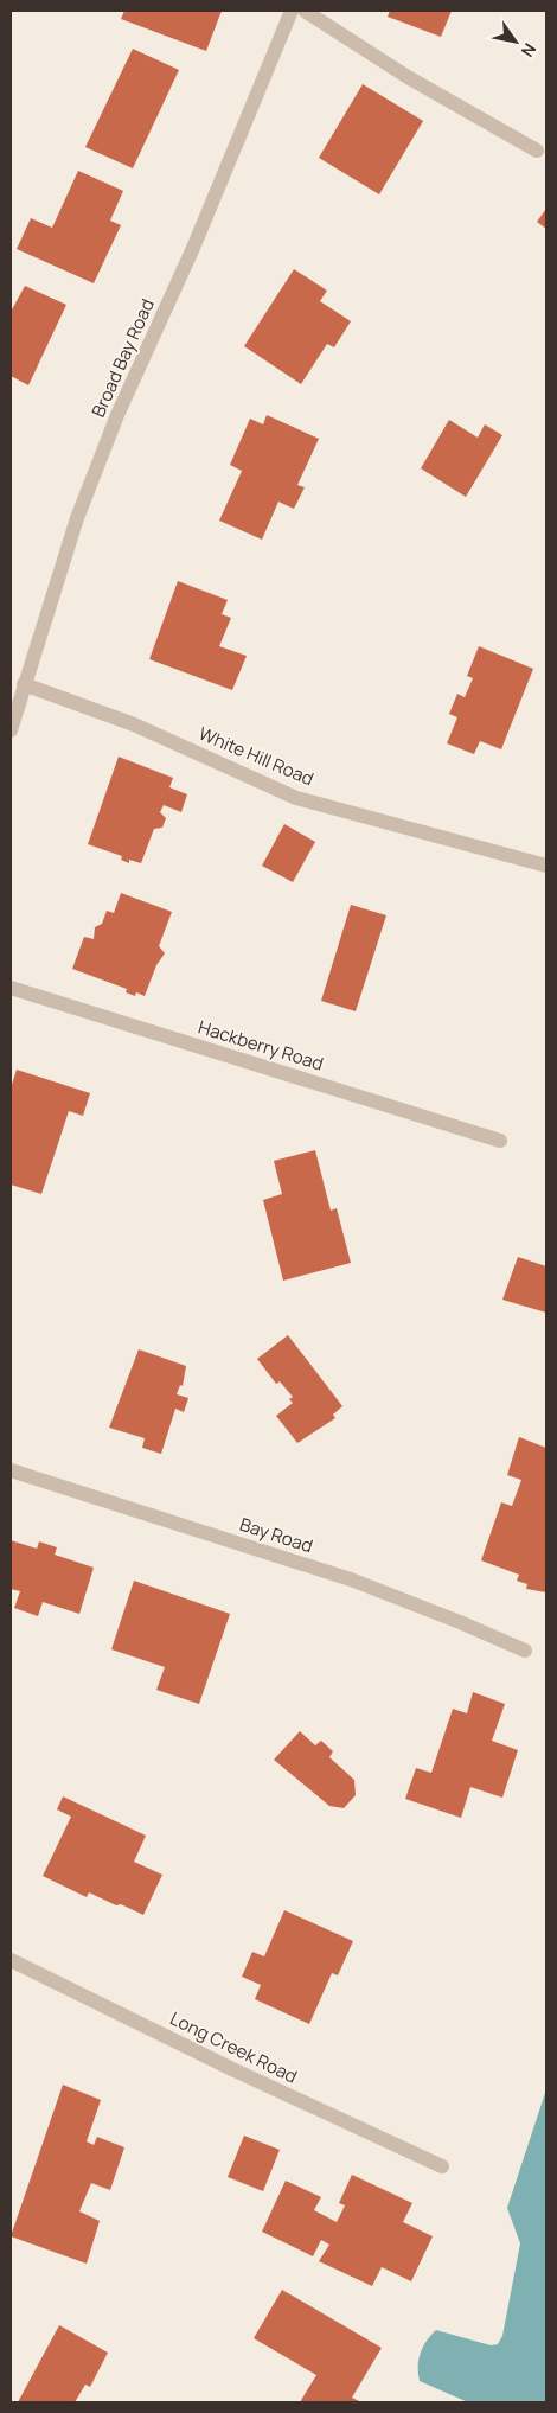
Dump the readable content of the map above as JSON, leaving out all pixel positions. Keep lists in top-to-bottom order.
{
  "streets": {
    "street": [
      "Broad Bay Road",
      "White Hill Road",
      "Hackberry Road",
      "Bay Road",
      "Long Creek Road"
    ]
  },
  "crossings": [
    ["Broad Bay Road", "White Hill Road"]
  ],
  "north": "bottom right"
}
